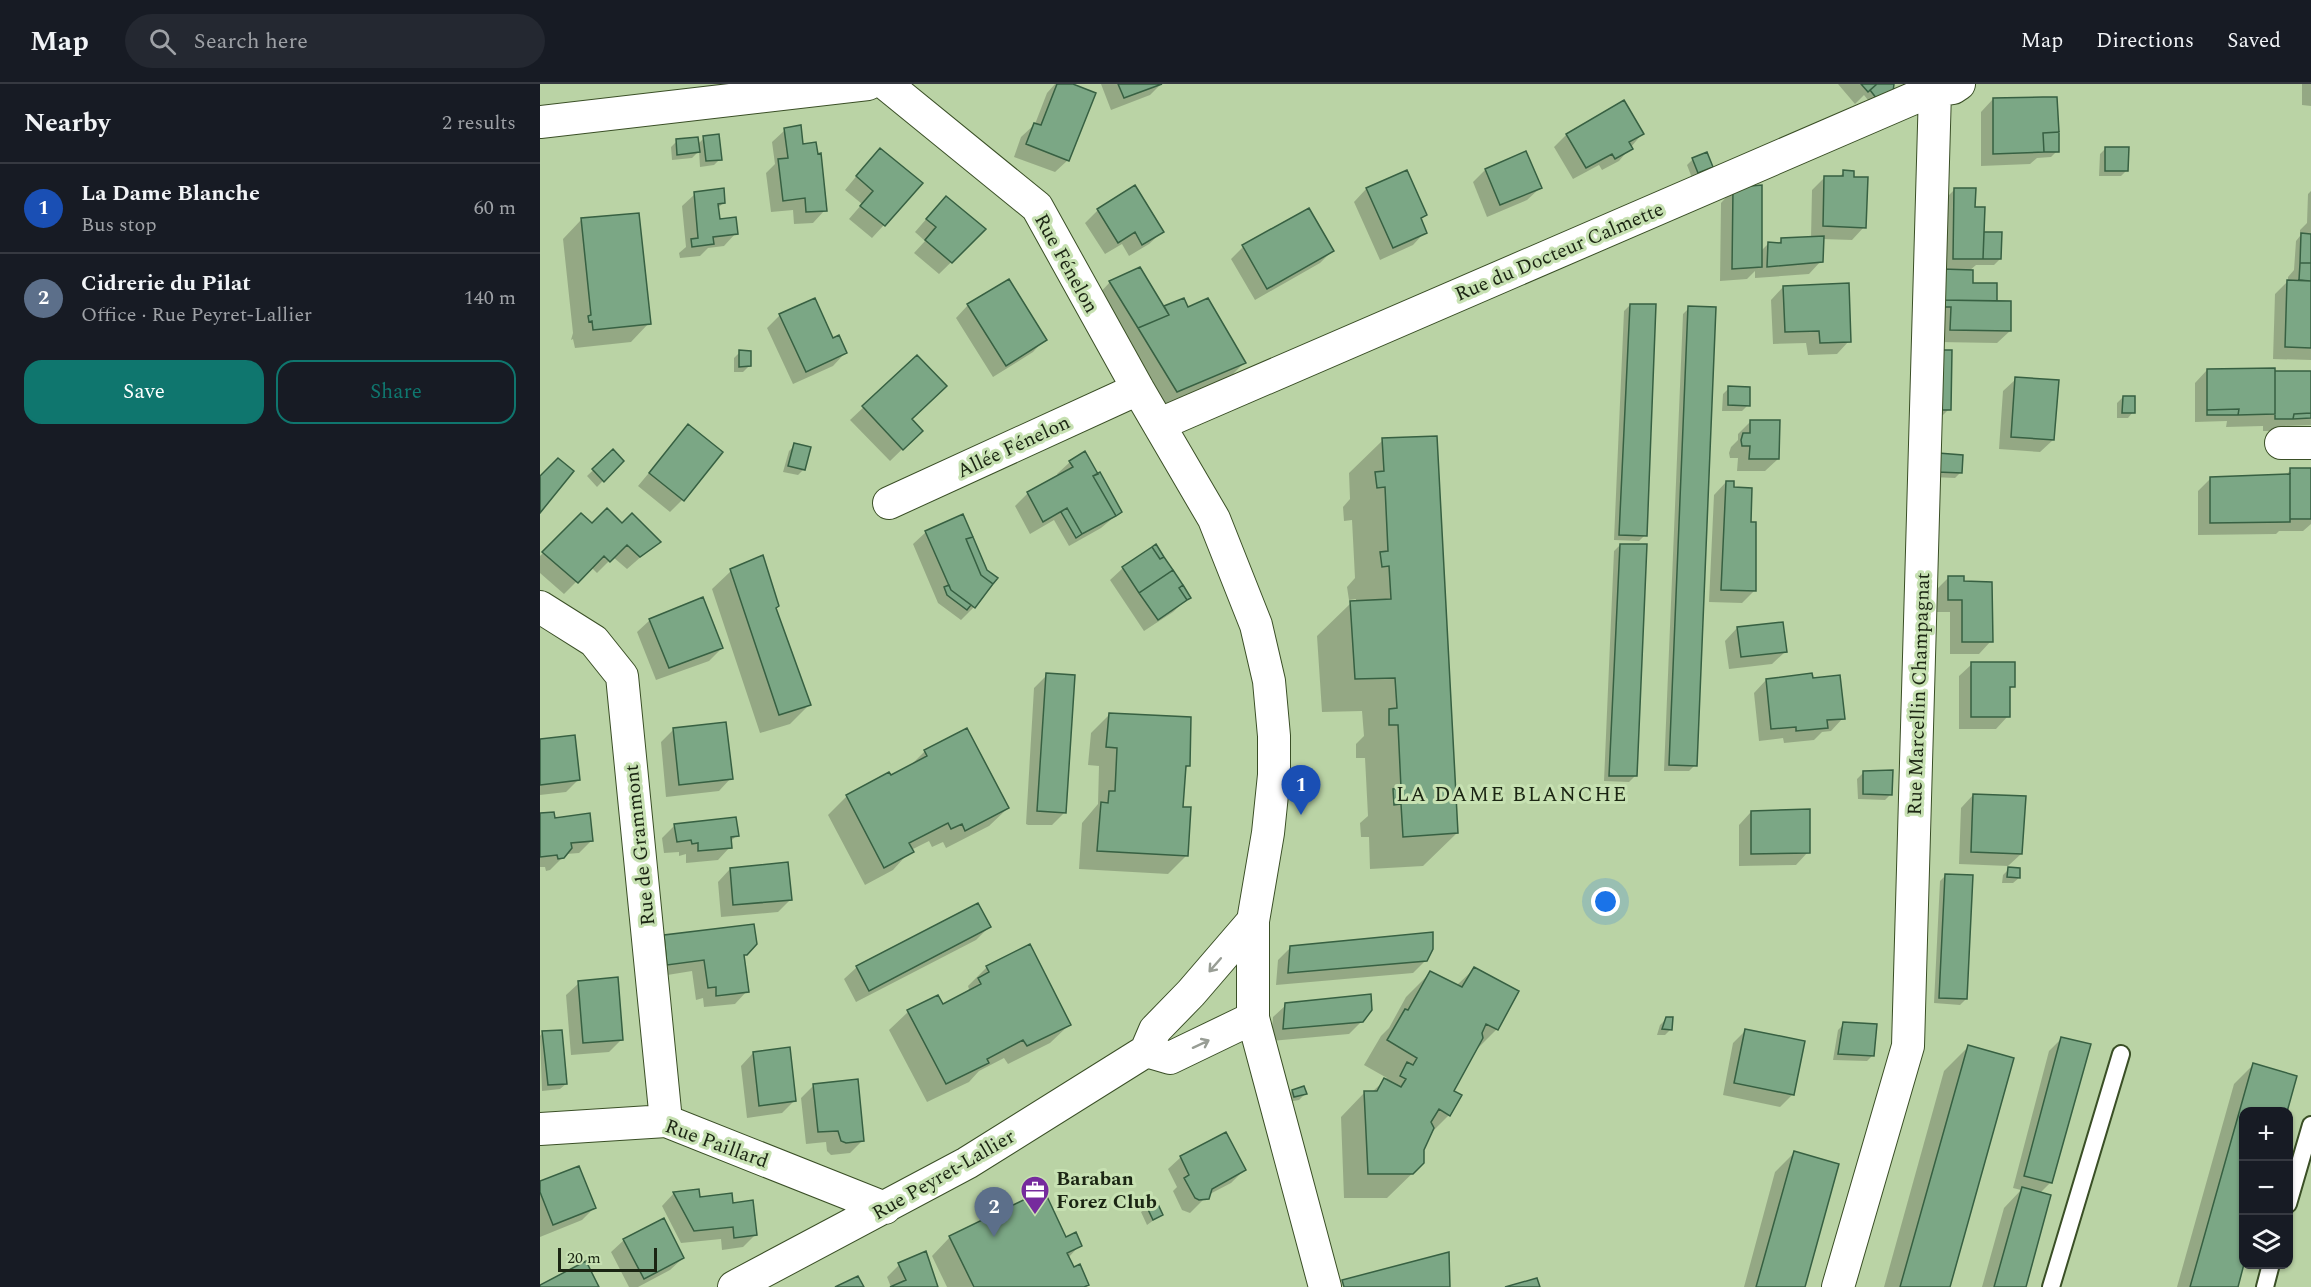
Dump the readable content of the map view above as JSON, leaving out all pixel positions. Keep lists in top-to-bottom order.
{
  "streets": {
    "street": [
      "Rue du Docteur Calmette",
      "Rue Fénelon",
      "Allée Fénelon",
      "Rue Marcellin Champagnat",
      "Rue de Grammont",
      "Rue Paillard",
      "Rue Peyret-Lallier"
    ]
  },
  "crossings": [
    ["Rue du Docteur Calmette", "Rue Fénelon"],
    ["Rue du Docteur Calmette", "Rue Marcellin Champagnat"],
    ["Rue Fénelon", "Allée Fénelon"],
    ["Rue de Grammont", "Rue Paillard"],
    ["Rue Paillard", "Rue Peyret-Lallier"]
  ],
  "districts": ["LA DAME BLANCHE"],
  "places": {
    "office": ["Baraban Forez Club"]
  },
  "scale_bar": "20 m",
  "page": {
    "header": "Map",
    "search": "Search here",
    "nav": ["Map", "Directions", "Saved"],
    "heading": ["Nearby", "2 results"],
    "list": [
      {
        "mark": "1",
        "name": "La Dame Blanche",
        "note": "Bus stop",
        "value": "60 m"
      },
      {
        "mark": "2",
        "name": "Cidrerie du Pilat",
        "note": "Office · Rue Peyret-Lallier",
        "value": "140 m"
      }
    ],
    "buttons": ["Save", "Share"],
    "pins": ["1", "2"],
    "map_buttons": ["+", "−"],
    "scale": "20 m"
  }
}
